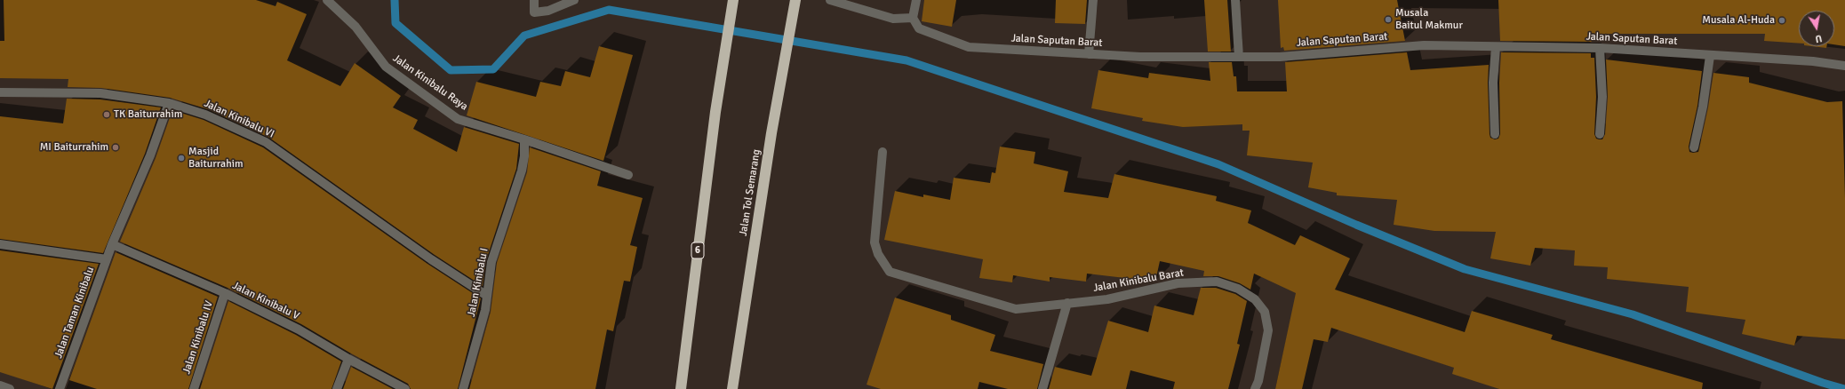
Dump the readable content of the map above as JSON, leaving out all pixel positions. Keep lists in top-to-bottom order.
{
  "streets": {
    "highway": ["Jalan Tol Semarang", "6"],
    "street": [
      "Jalan Saputan Barat",
      "Jalan Kinibalu Raya",
      "Jalan Kinibalu VI",
      "Jalan Kinibalu Barat",
      "Jalan Kinibalu I",
      "Jalan Kinibalu V",
      "Jalan Taman Kinibalu",
      "Jalan Kinibalu IV"
    ]
  },
  "crossings": [
    ["Jalan Kinibalu Raya", "Jalan Kinibalu I"],
    ["Jalan Kinibalu VI", "Jalan Kinibalu I"],
    ["Jalan Kinibalu VI", "Jalan Taman Kinibalu"],
    ["Jalan Kinibalu V", "Jalan Taman Kinibalu"],
    ["Jalan Kinibalu V", "Jalan Kinibalu IV"]
  ],
  "places": [
    "Musala Baitul Makmur",
    "Musala Al-Huda",
    "TK Baiturrahim",
    "MI Baiturrahim",
    "Masjid Baiturrahim"
  ],
  "north": "bottom"
}
